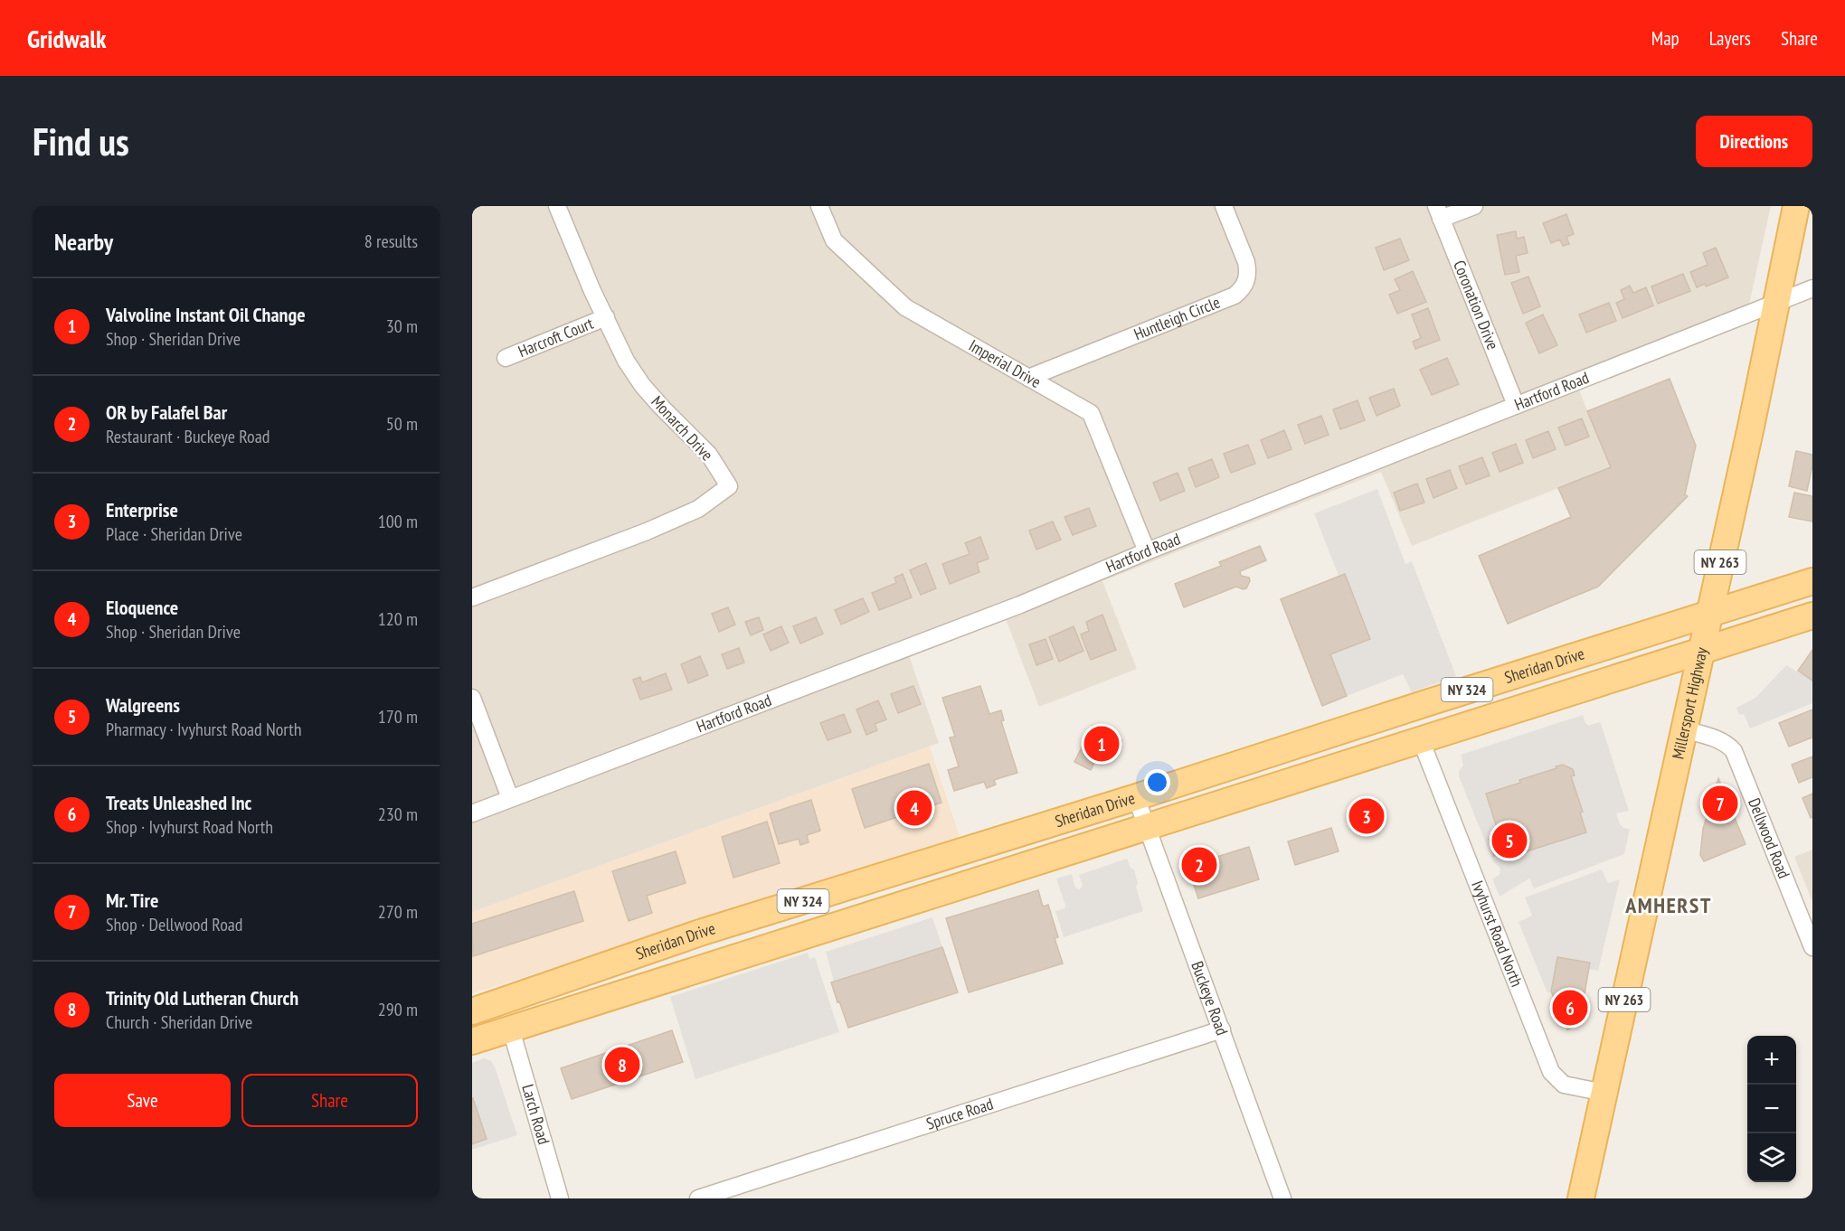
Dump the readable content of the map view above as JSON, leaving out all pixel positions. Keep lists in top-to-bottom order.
{
  "streets": {
    "main road": [
      "NY 263",
      "Sheridan Drive",
      "NY 324",
      "Millersport Highway"
    ],
    "street": [
      "Coronation Drive",
      "Huntleigh Circle",
      "Harcroft Court",
      "Imperial Drive",
      "Hartford Road",
      "Monarch Drive",
      "Dellwood Road",
      "Ivyhurst Road North",
      "Buckeye Road",
      "Larch Road",
      "Spruce Road"
    ]
  },
  "crossings": [
    ["Coronation Drive", "Hartford Road"],
    ["Huntleigh Circle", "Imperial Drive"],
    ["Harcroft Court", "Monarch Drive"],
    ["Imperial Drive", "Hartford Road"],
    ["Hartford Road", "Millersport Highway"],
    ["Sheridan Drive", "Millersport Highway"],
    ["Sheridan Drive", "Ivyhurst Road North"],
    ["Sheridan Drive", "Buckeye Road"],
    ["Sheridan Drive", "Larch Road"],
    ["Millersport Highway", "Dellwood Road"],
    ["Millersport Highway", "Ivyhurst Road North"],
    ["Buckeye Road", "Spruce Road"]
  ],
  "districts": ["AMHERST"],
  "page": {
    "header": "Gridwalk",
    "nav": ["Map", "Layers", "Share"],
    "buttons": [
      "Directions",
      ["Save", "Share"]
    ],
    "title": "Find us",
    "heading": ["Nearby", "8 results"],
    "list": [
      {
        "mark": "1",
        "name": "Valvoline Instant Oil Change",
        "note": "Shop · Sheridan Drive",
        "value": "30 m"
      },
      {
        "mark": "2",
        "name": "OR by Falafel Bar",
        "note": "Restaurant · Buckeye Road",
        "value": "50 m"
      },
      {
        "mark": "3",
        "name": "Enterprise",
        "note": "Place · Sheridan Drive",
        "value": "100 m"
      },
      {
        "mark": "4",
        "name": "Eloquence",
        "note": "Shop · Sheridan Drive",
        "value": "120 m"
      },
      {
        "mark": "5",
        "name": "Walgreens",
        "note": "Pharmacy · Ivyhurst Road North",
        "value": "170 m"
      },
      {
        "mark": "6",
        "name": "Treats Unleashed Inc",
        "note": "Shop · Ivyhurst Road North",
        "value": "230 m"
      },
      {
        "mark": "7",
        "name": "Mr. Tire",
        "note": "Shop · Dellwood Road",
        "value": "270 m"
      },
      {
        "mark": "8",
        "name": "Trinity Old Lutheran Church",
        "note": "Church · Sheridan Drive",
        "value": "290 m"
      }
    ],
    "pins": [
      "1",
      "7",
      "4",
      "3",
      "5",
      "2",
      "6",
      "8"
    ],
    "map_buttons": ["+", "−"]
  }
}
